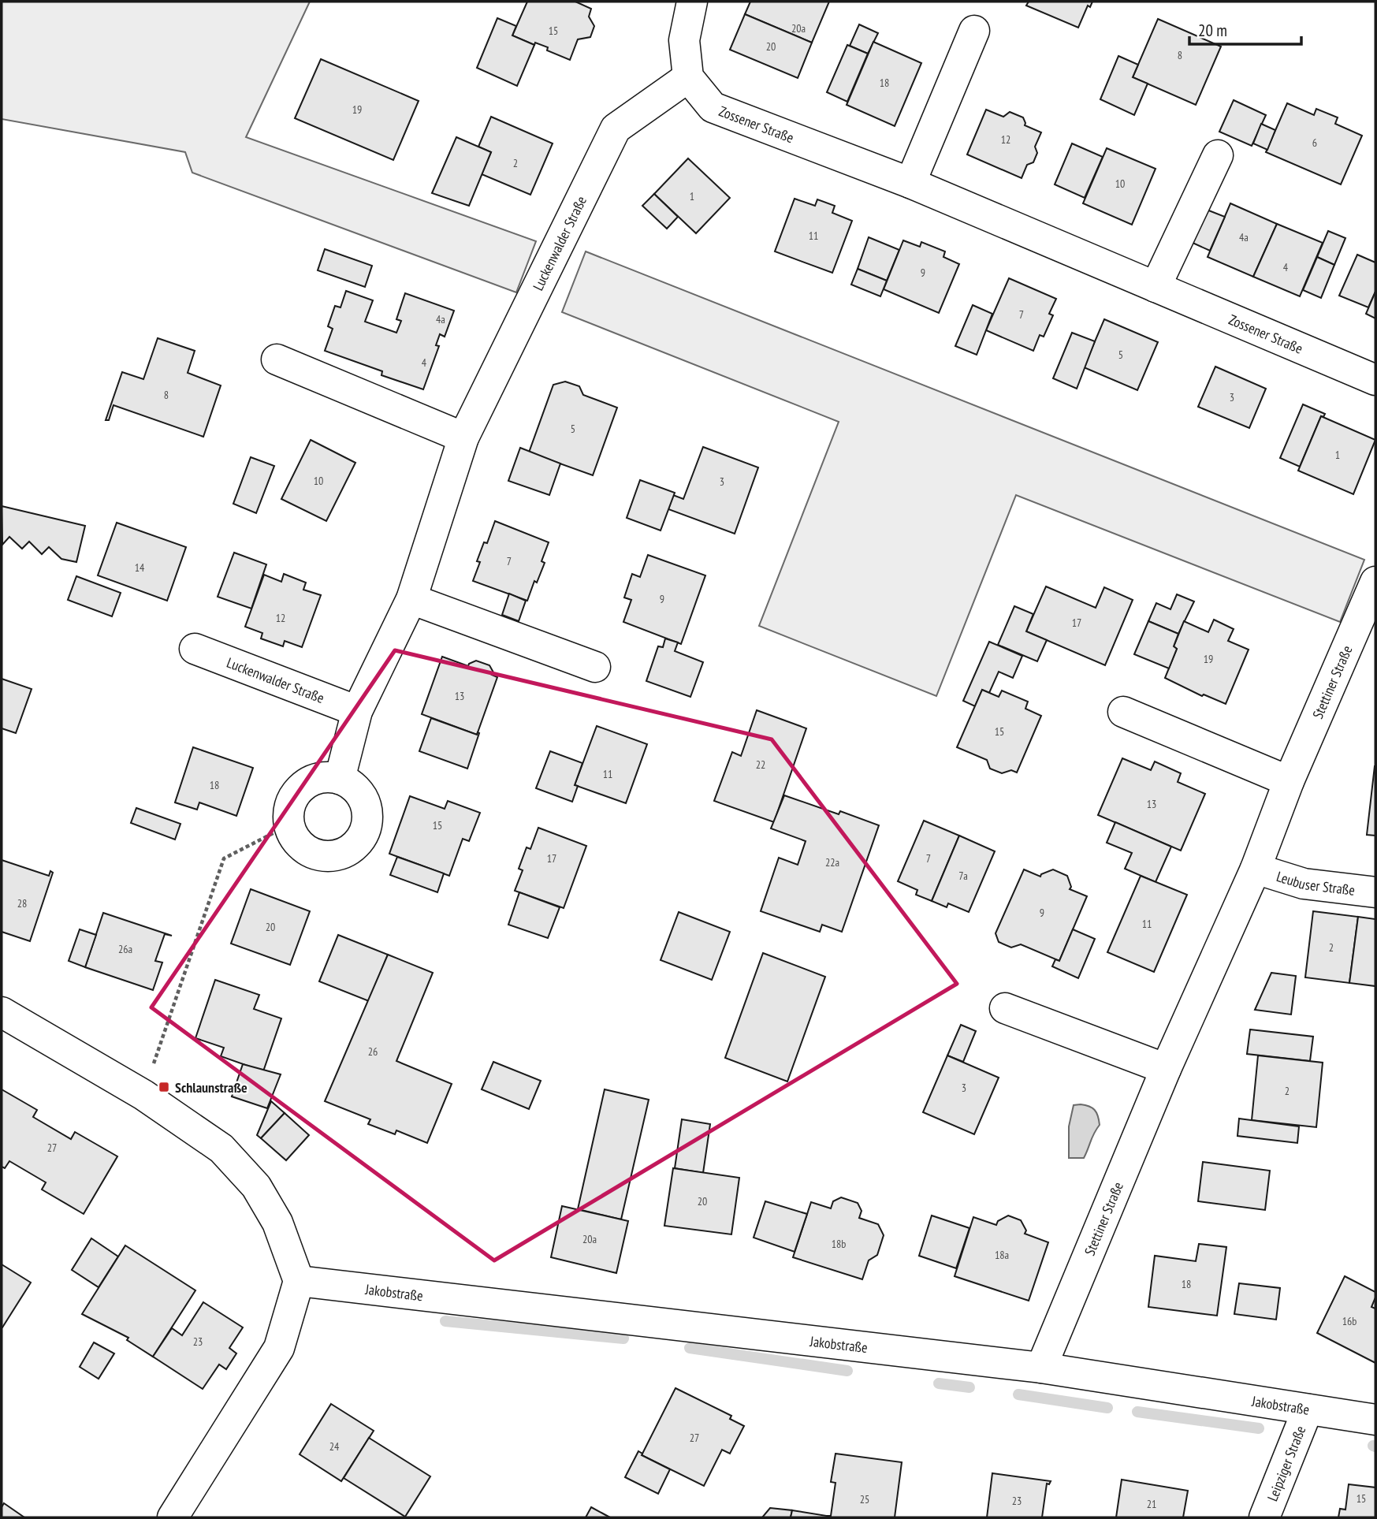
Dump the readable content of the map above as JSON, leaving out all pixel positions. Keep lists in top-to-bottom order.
{
  "streets": {
    "street": [
      "Zossener Straße",
      "Luckenwalder Straße",
      "Stettiner Straße",
      "Leubuser Straße",
      "Jakobstraße",
      "Leipziger Straße"
    ]
  },
  "crossings": [
    ["Zossener Straße", "Luckenwalder Straße"],
    ["Stettiner Straße", "Leubuser Straße"],
    ["Stettiner Straße", "Jakobstraße"],
    ["Jakobstraße", "Leipziger Straße"]
  ],
  "places": {
    "transit": ["Schlaunstraße"]
  },
  "house_numbers": [
    "20a",
    "15",
    "20",
    "8",
    "18",
    "19",
    "12",
    "6",
    "2",
    "10",
    "1",
    "11",
    "4a",
    "4",
    "9",
    "7",
    "4a",
    "5",
    "4",
    "8",
    "3",
    "5",
    "1",
    "10",
    "3",
    "7",
    "14",
    "9",
    "12",
    "17",
    "19",
    "13",
    "15",
    "22",
    "11",
    "18",
    "13",
    "15",
    "17",
    "7",
    "22a",
    "7a",
    "28",
    "9",
    "11",
    "20",
    "2",
    "26a",
    "26",
    "3",
    "2",
    "27",
    "20",
    "20a",
    "18b",
    "18a",
    "18",
    "16b",
    "23",
    "27",
    "24",
    "15",
    "25",
    "23",
    "21"
  ],
  "scale_bar": "20 m"
}
